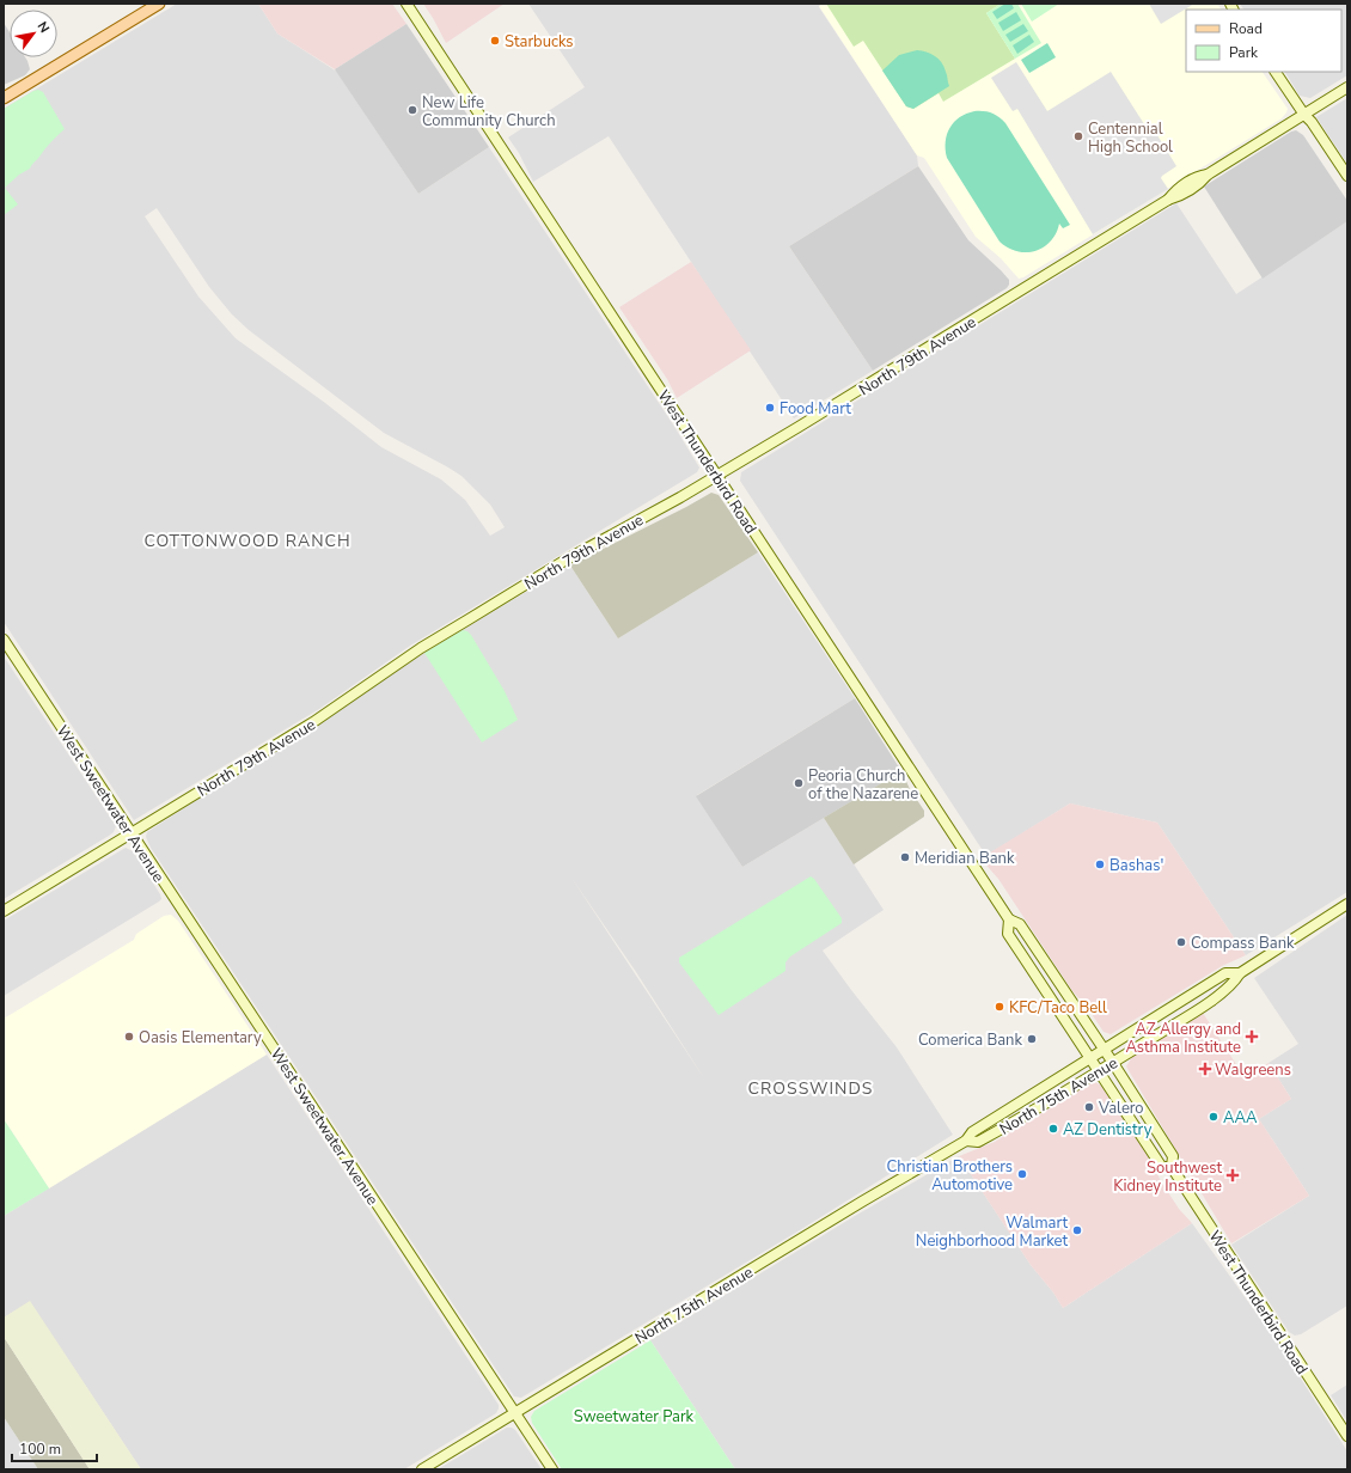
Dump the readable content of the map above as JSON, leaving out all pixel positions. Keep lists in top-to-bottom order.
{
  "streets": {
    "main road": [
      "North 79th Avenue",
      "West Thunderbird Road",
      "West Sweetwater Avenue",
      "North 75th Avenue"
    ]
  },
  "crossings": [
    ["North 79th Avenue", "West Thunderbird Road"],
    ["North 79th Avenue", "West Sweetwater Avenue"],
    ["West Thunderbird Road", "North 75th Avenue"],
    ["West Sweetwater Avenue", "North 75th Avenue"]
  ],
  "districts": ["COTTONWOOD RANCH", "CROSSWINDS"],
  "parks": ["Sweetwater Park"],
  "places": {
    "other": [
      "Starbucks",
      "New Life Community Church",
      "Centennial High School",
      "Food Mart",
      "Peoria Church of the Nazarene",
      "Meridian Bank",
      "Bashas'",
      "Compass Bank",
      "KFC/Taco Bell",
      "Oasis Elementary",
      "Comerica Bank",
      "Valero",
      "AAA",
      "AZ Dentistry",
      "Christian Brothers Automotive",
      "Walmart Neighborhood Market"
    ],
    "health": ["AZ Allergy and Asthma Institute", "Walgreens", "Southwest Kidney Institute"]
  },
  "legend": ["Road", "Park"],
  "scale_bar": "100 m",
  "north": "top right"
}
